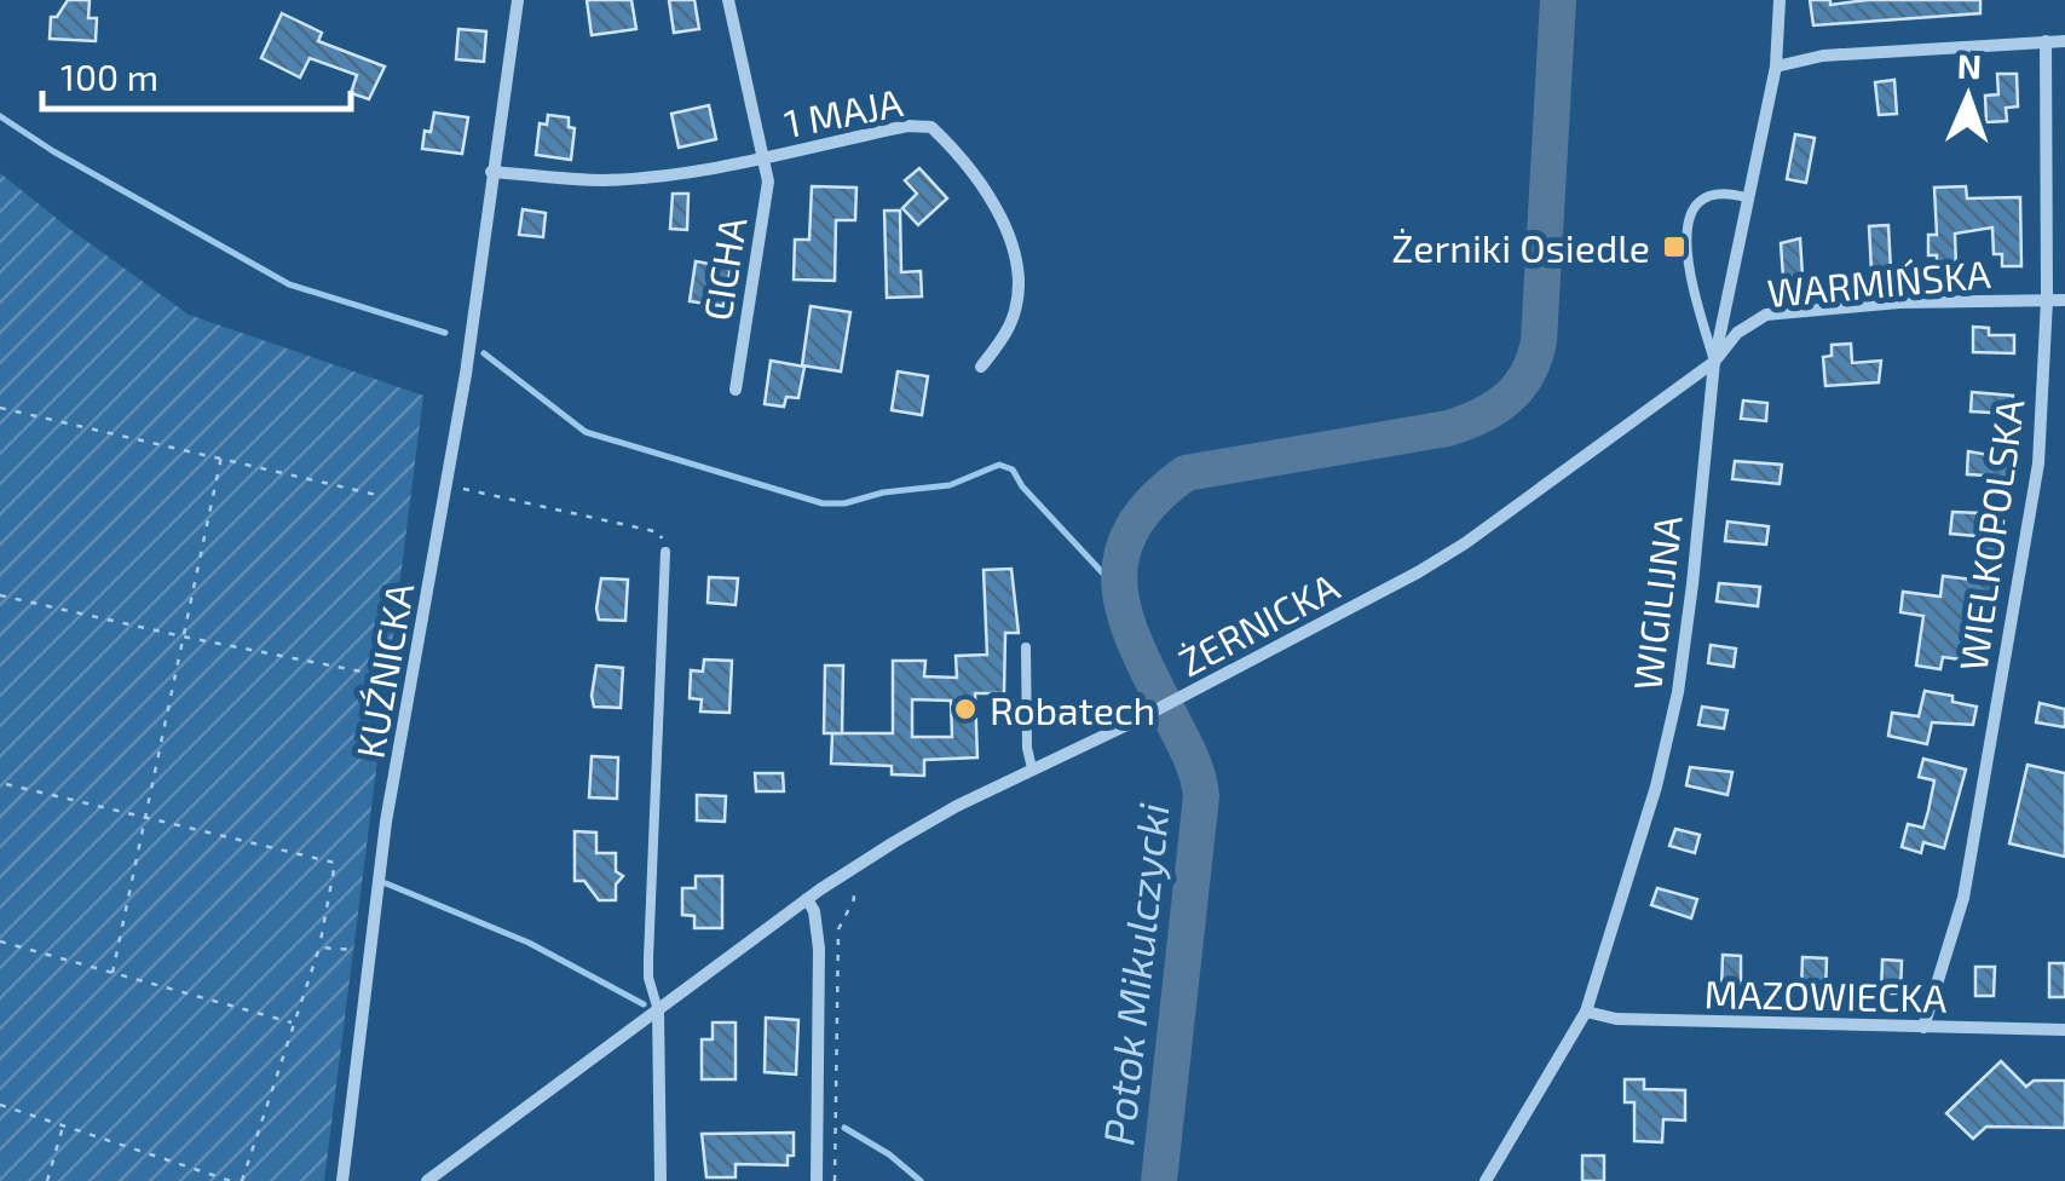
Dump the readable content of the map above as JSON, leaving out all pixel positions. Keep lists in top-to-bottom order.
{
  "streets": {
    "street": [
      "1 MAJA",
      "CICHA",
      "WARMIŃSKA",
      "WIELKOPOLSKA",
      "WIGILIJNA",
      "ŻERNICKA",
      "KUŹNICKA",
      "MAZOWIECKA"
    ]
  },
  "crossings": [
    ["1 MAJA", "CICHA"],
    ["1 MAJA", "KUŹNICKA"],
    ["WARMIŃSKA", "WIELKOPOLSKA"],
    ["WARMIŃSKA", "WIGILIJNA"],
    ["WARMIŃSKA", "ŻERNICKA"],
    ["WIELKOPOLSKA", "MAZOWIECKA"],
    ["WIGILIJNA", "ŻERNICKA"],
    ["WIGILIJNA", "MAZOWIECKA"]
  ],
  "water": ["Potok Mikulczycki"],
  "places": {
    "transit": ["Żerniki Osiedle"],
    "other": ["Robatech"]
  },
  "scale_bar": "100 m",
  "north": "top"
}
